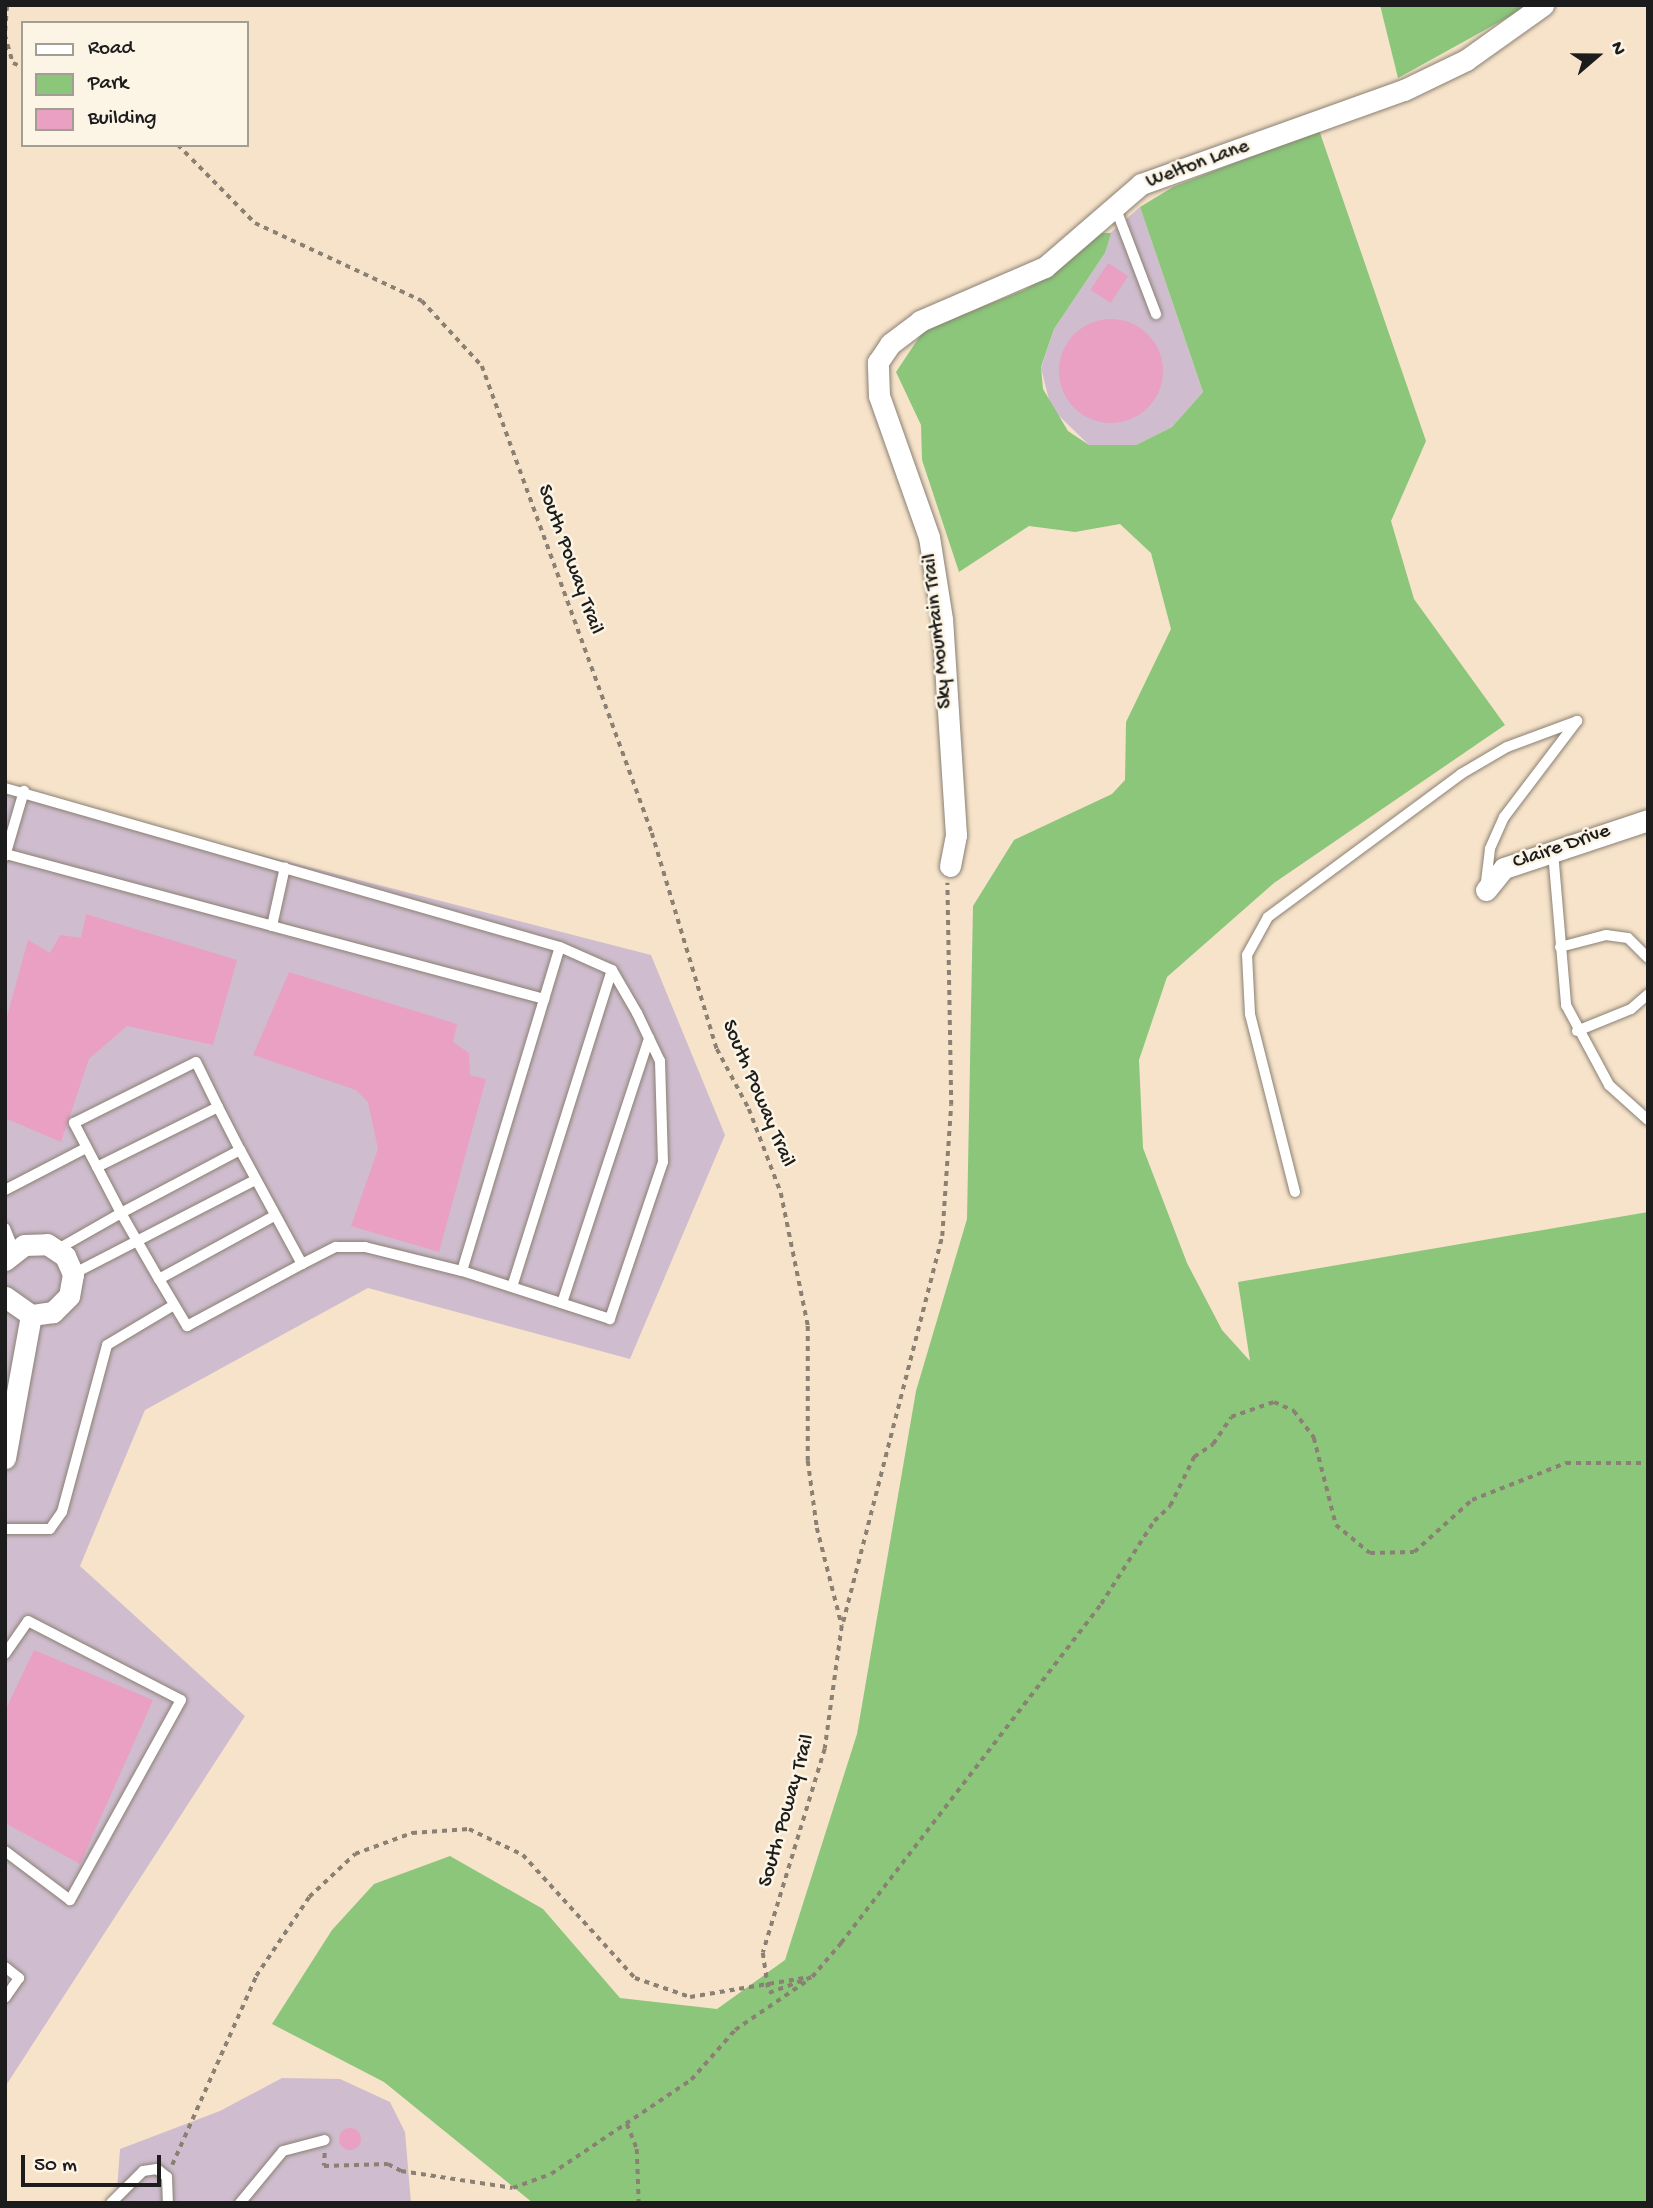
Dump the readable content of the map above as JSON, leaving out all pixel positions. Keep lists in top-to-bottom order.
{
  "streets": {
    "street": ["Welton Lane", "Sky Mountain Trail", "Claire Drive"],
    "path": ["South Poway Trail"]
  },
  "crossings": [
    ["Welton Lane", "Sky Mountain Trail"]
  ],
  "legend": ["Road", "Park", "Building"],
  "scale_bar": "50 m",
  "north": "right"
}
